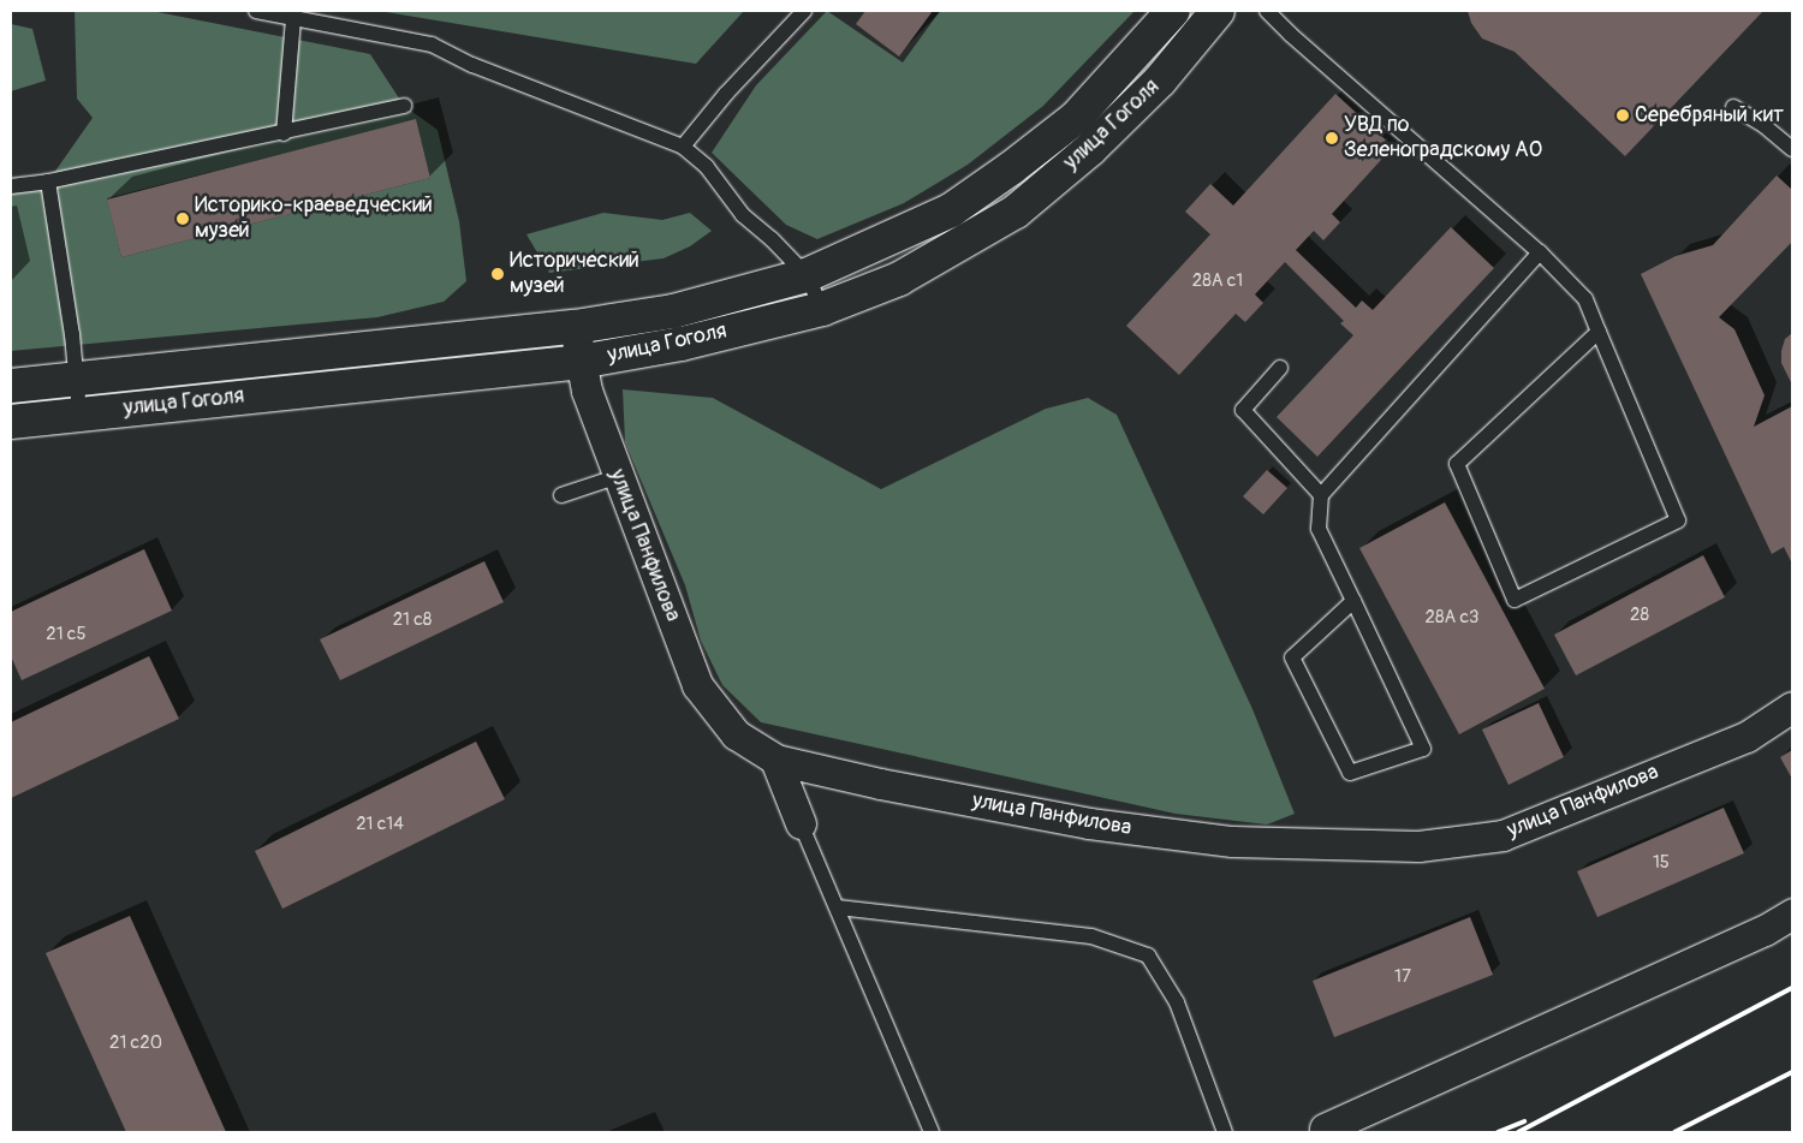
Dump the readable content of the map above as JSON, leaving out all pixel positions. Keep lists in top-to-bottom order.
{
  "streets": {
    "street": ["улица Гоголя", "улица Панфилова"]
  },
  "crossings": [
    ["улица Гоголя", "улица Панфилова"]
  ],
  "places": [
    "Серебряный кит",
    "УВД по Зеленоградскому АО",
    "Историко-краеведческий музей",
    "Исторический музей"
  ],
  "house_numbers": [
    "28А с1",
    "28",
    "28А с3",
    "21 с8",
    "21 с5",
    "21 с14",
    "15",
    "17",
    "21 с20"
  ]
}
